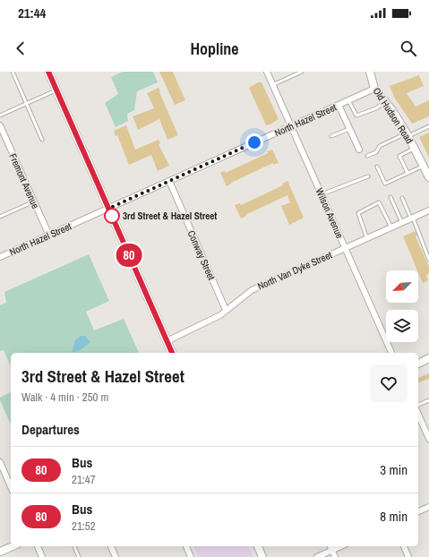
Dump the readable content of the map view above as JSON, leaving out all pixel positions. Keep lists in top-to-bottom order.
{
  "streets": {
    "street": [
      "Old Hudson Road",
      "North Hazel Street",
      "Fremont Avenue",
      "Wilson Avenue",
      "Conway Street",
      "North Van Dyke Street"
    ]
  },
  "crossings": [
    ["Old Hudson Road", "North Hazel Street"],
    ["North Hazel Street", "Fremont Avenue"],
    ["North Hazel Street", "Wilson Avenue"],
    ["North Hazel Street", "Conway Street"],
    ["Wilson Avenue", "North Van Dyke Street"],
    ["Conway Street", "North Van Dyke Street"]
  ],
  "places": ["3rd Street & Hazel Street"],
  "lines": ["bus line 80"],
  "north": "bottom left",
  "page": {
    "status": "21:44",
    "header": "Hopline",
    "on_map": "80",
    "heading": [
      ["3rd Street & Hazel Street", "Walk · 4 min · 250 m"],
      "Departures"
    ],
    "list": [
      {
        "mark": "80",
        "name": "Bus",
        "note": "21:47",
        "value": "3 min"
      },
      {
        "mark": "80",
        "name": "Bus",
        "note": "21:52",
        "value": "8 min"
      }
    ]
  }
}
